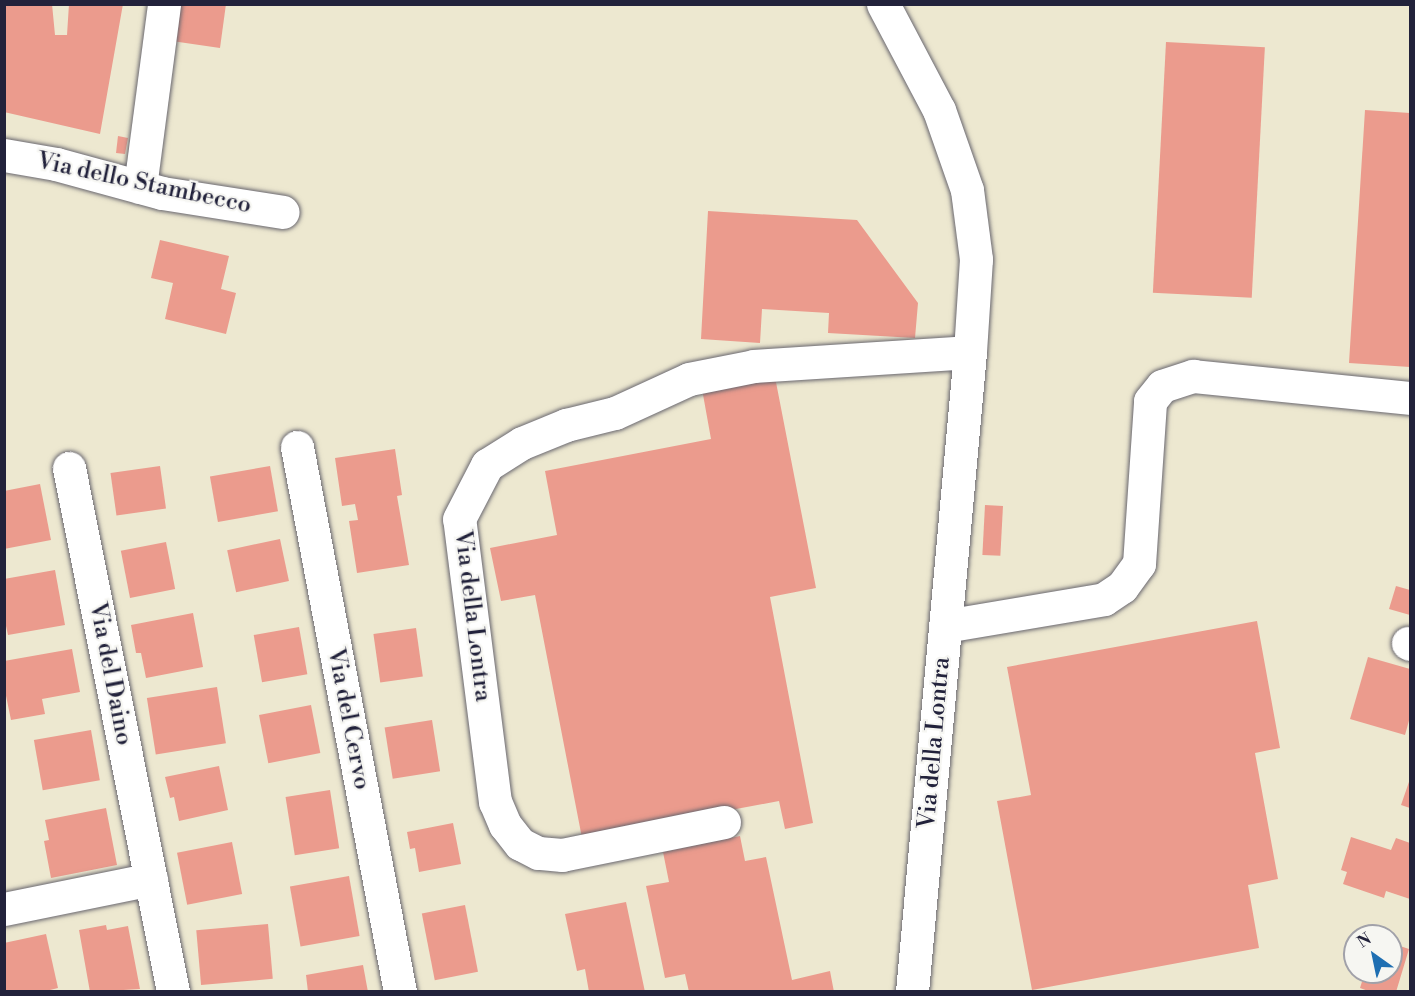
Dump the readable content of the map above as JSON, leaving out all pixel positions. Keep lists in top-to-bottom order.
{
  "streets": {
    "street": [
      "Via dello Stambecco",
      "Via della Lontra",
      "Via del Daino",
      "Via del Cervo"
    ]
  },
  "north": "top left"
}
